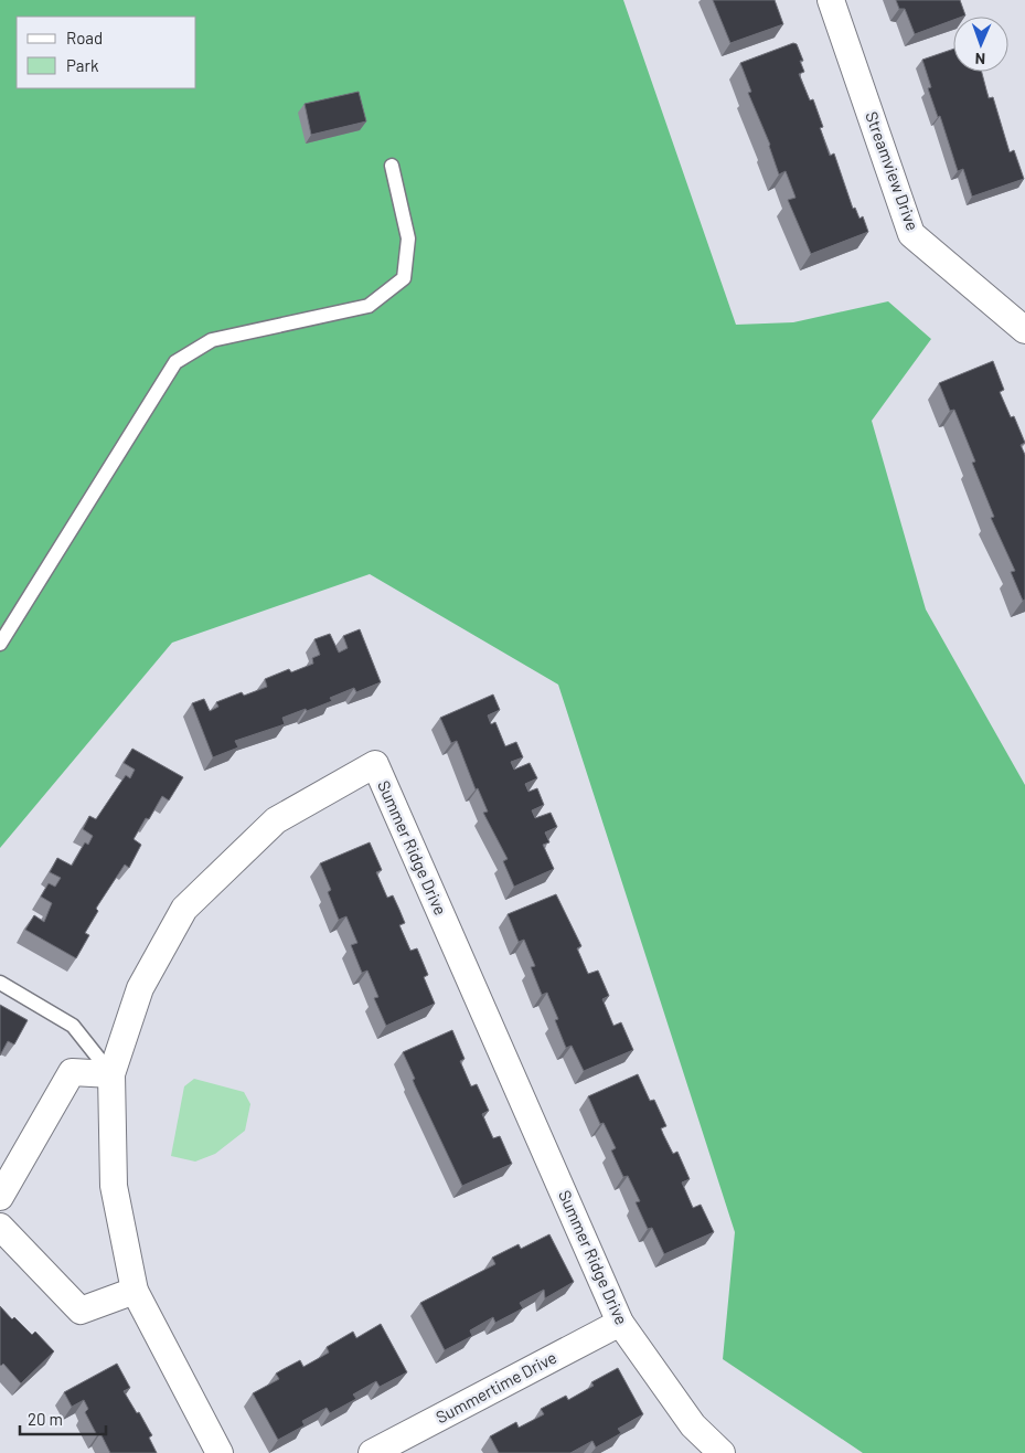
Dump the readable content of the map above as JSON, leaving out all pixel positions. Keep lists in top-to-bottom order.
{
  "streets": {
    "street": ["Streamview Drive", "Summer Ridge Drive", "Summertime Drive"]
  },
  "crossings": [
    ["Summer Ridge Drive", "Summertime Drive"]
  ],
  "legend": ["Road", "Park"],
  "scale_bar": "20 m",
  "north": "bottom"
}
